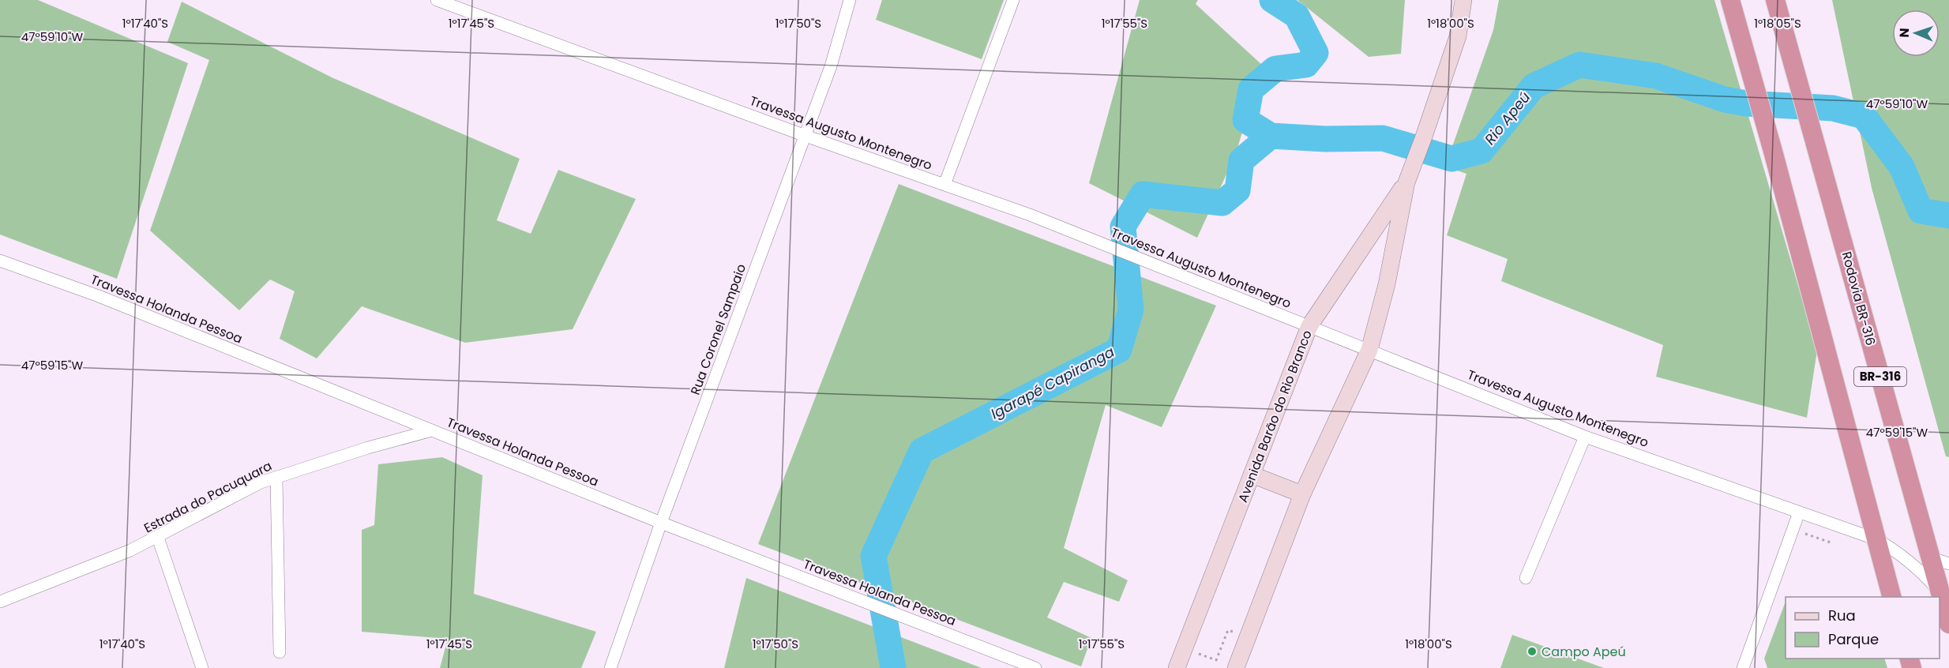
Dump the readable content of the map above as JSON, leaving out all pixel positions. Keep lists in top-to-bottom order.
{
  "streets": {
    "highway": ["Rodovia BR-316", "BR-316"],
    "main road": ["Avenida Barão do Rio Branco"],
    "street": [
      "Travessa Augusto Montenegro",
      "Travessa Holanda Pessoa",
      "Rua Coronel Sampaio",
      "Estrada do Pacuquara"
    ]
  },
  "crossings": [
    ["Travessa Augusto Montenegro", "Rodovia BR-316"],
    ["Travessa Augusto Montenegro", "Rua Coronel Sampaio"],
    ["Travessa Augusto Montenegro", "BR-316"],
    ["Travessa Augusto Montenegro", "Avenida Barão do Rio Branco"],
    ["Travessa Holanda Pessoa", "Rua Coronel Sampaio"],
    ["Travessa Holanda Pessoa", "Estrada do Pacuquara"]
  ],
  "water": ["Rio Apeú", "Igarapé Capiranga"],
  "places": ["Campo Apeú"],
  "legend": ["Rua", "Parque"],
  "north": "left",
  "coordinates": [
    "1°17'40\"S",
    "1°17'45\"S",
    "1°17'50\"S",
    "1°17'55\"S",
    "1°18'00\"S",
    "1°18'05\"S",
    "47°59'10\"W",
    "47°59'15\"W"
  ]
}
